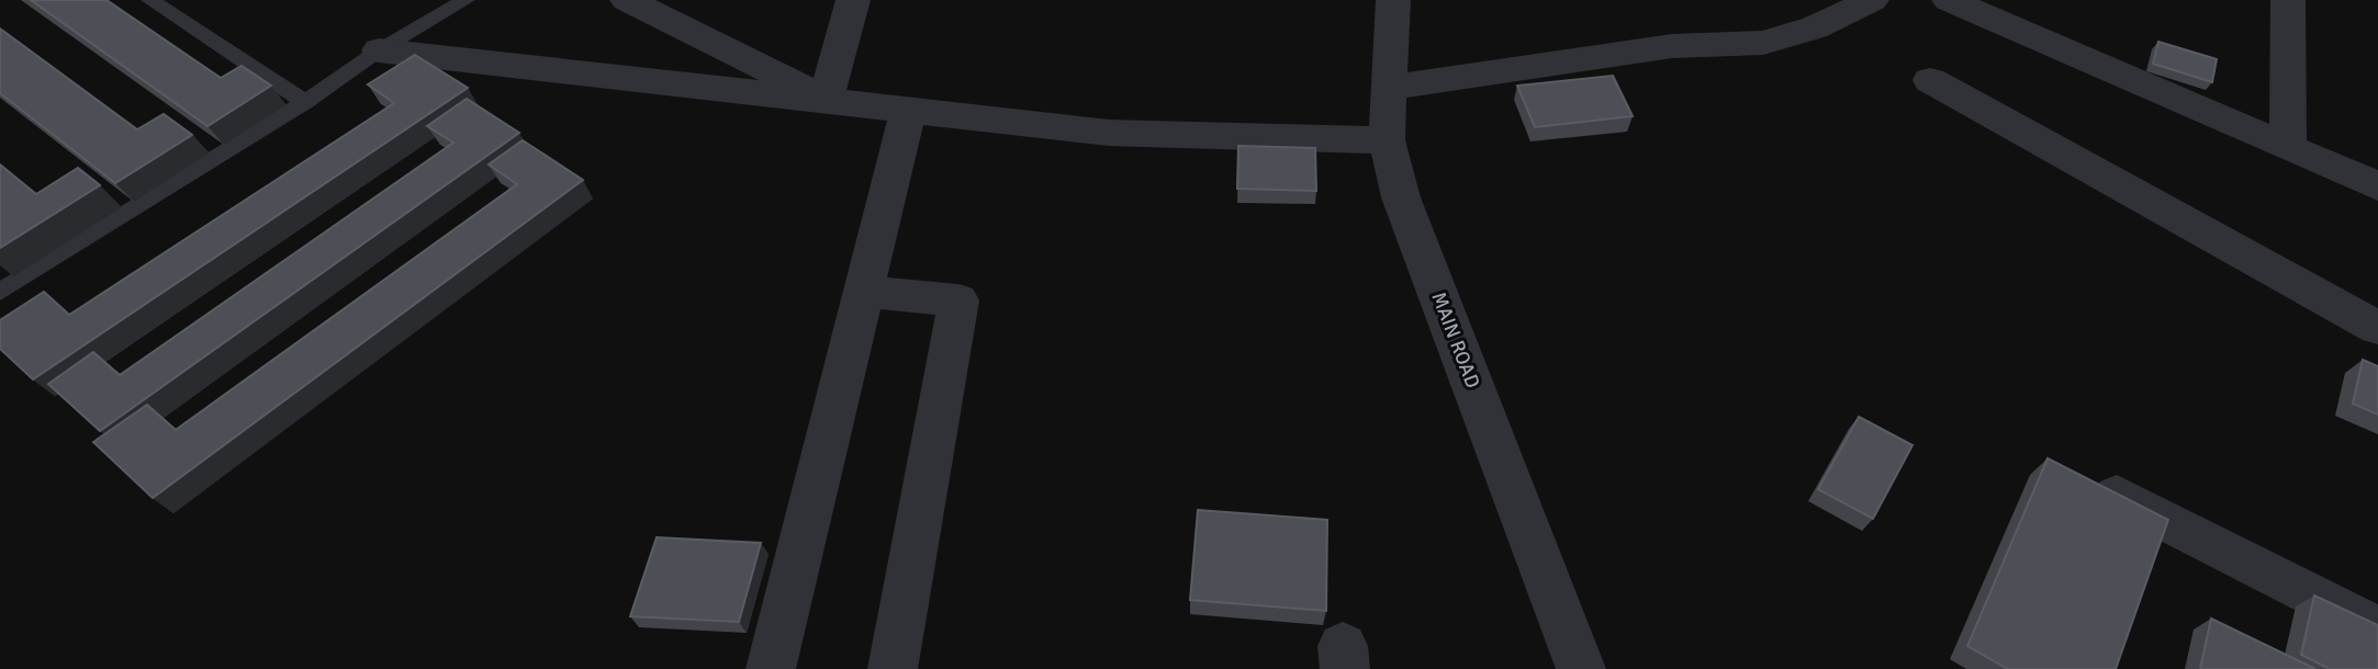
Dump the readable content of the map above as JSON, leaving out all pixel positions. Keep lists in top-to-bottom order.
{
  "streets": {
    "street": ["MAIN ROAD"]
  }
}
